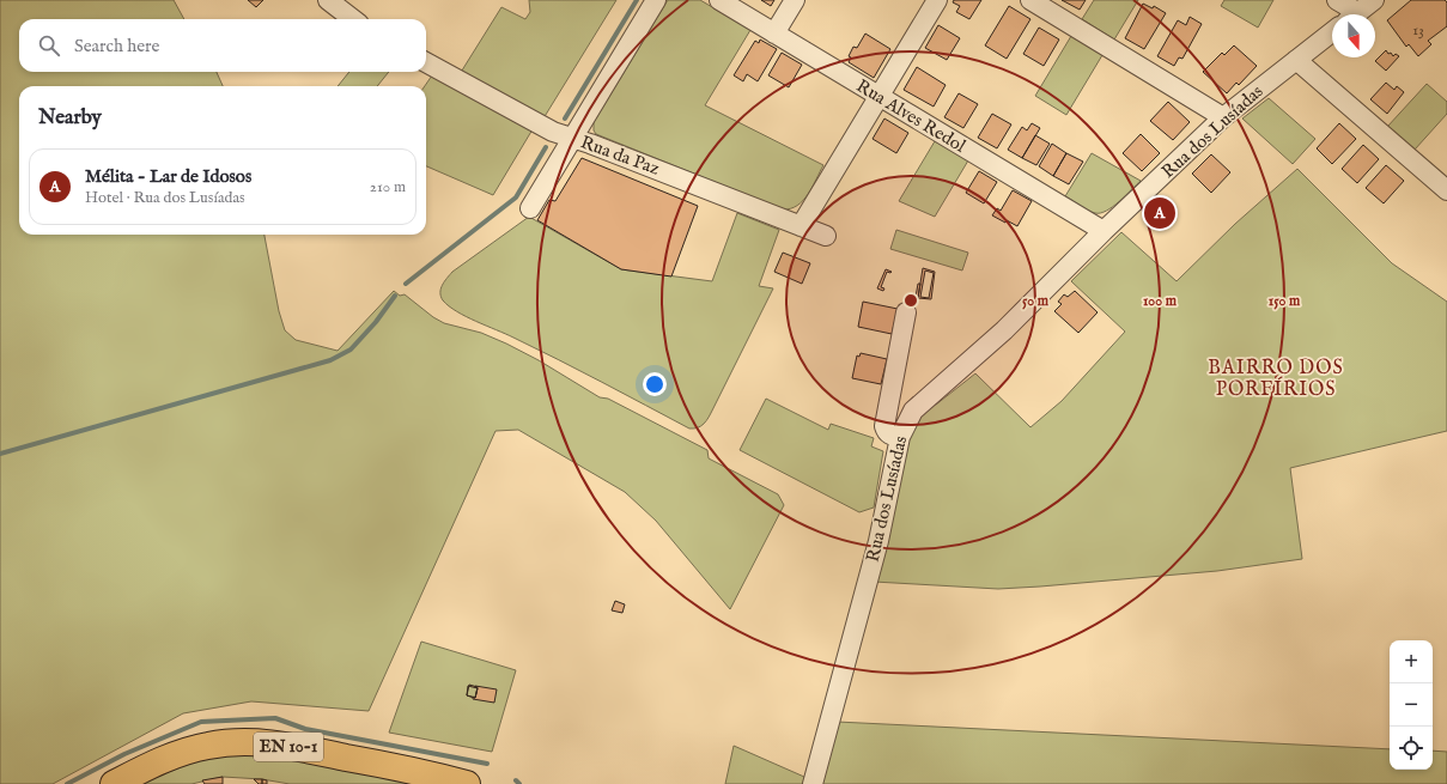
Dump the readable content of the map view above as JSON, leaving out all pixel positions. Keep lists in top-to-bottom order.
{
  "streets": {
    "main road": ["EN 10-1"],
    "street": ["Rua Alves Redol", "Rua dos Lusíadas", "Rua da Paz"]
  },
  "crossings": [
    ["Rua Alves Redol", "Rua dos Lusíadas"]
  ],
  "districts": ["BAIRRO DOS PORFÍRIOS"],
  "house_numbers": ["13"],
  "north": "bottom",
  "page": {
    "search": "Search here",
    "heading": "Nearby",
    "list": [
      {
        "mark": "A",
        "name": "Mélita - Lar de Idosos",
        "note": "Hotel · Rua dos Lusíadas",
        "value": "210 m"
      }
    ],
    "pins": "A",
    "map_buttons": ["+", "−"]
  },
  "rings": ["50 m", "100 m", "150 m"]
}
